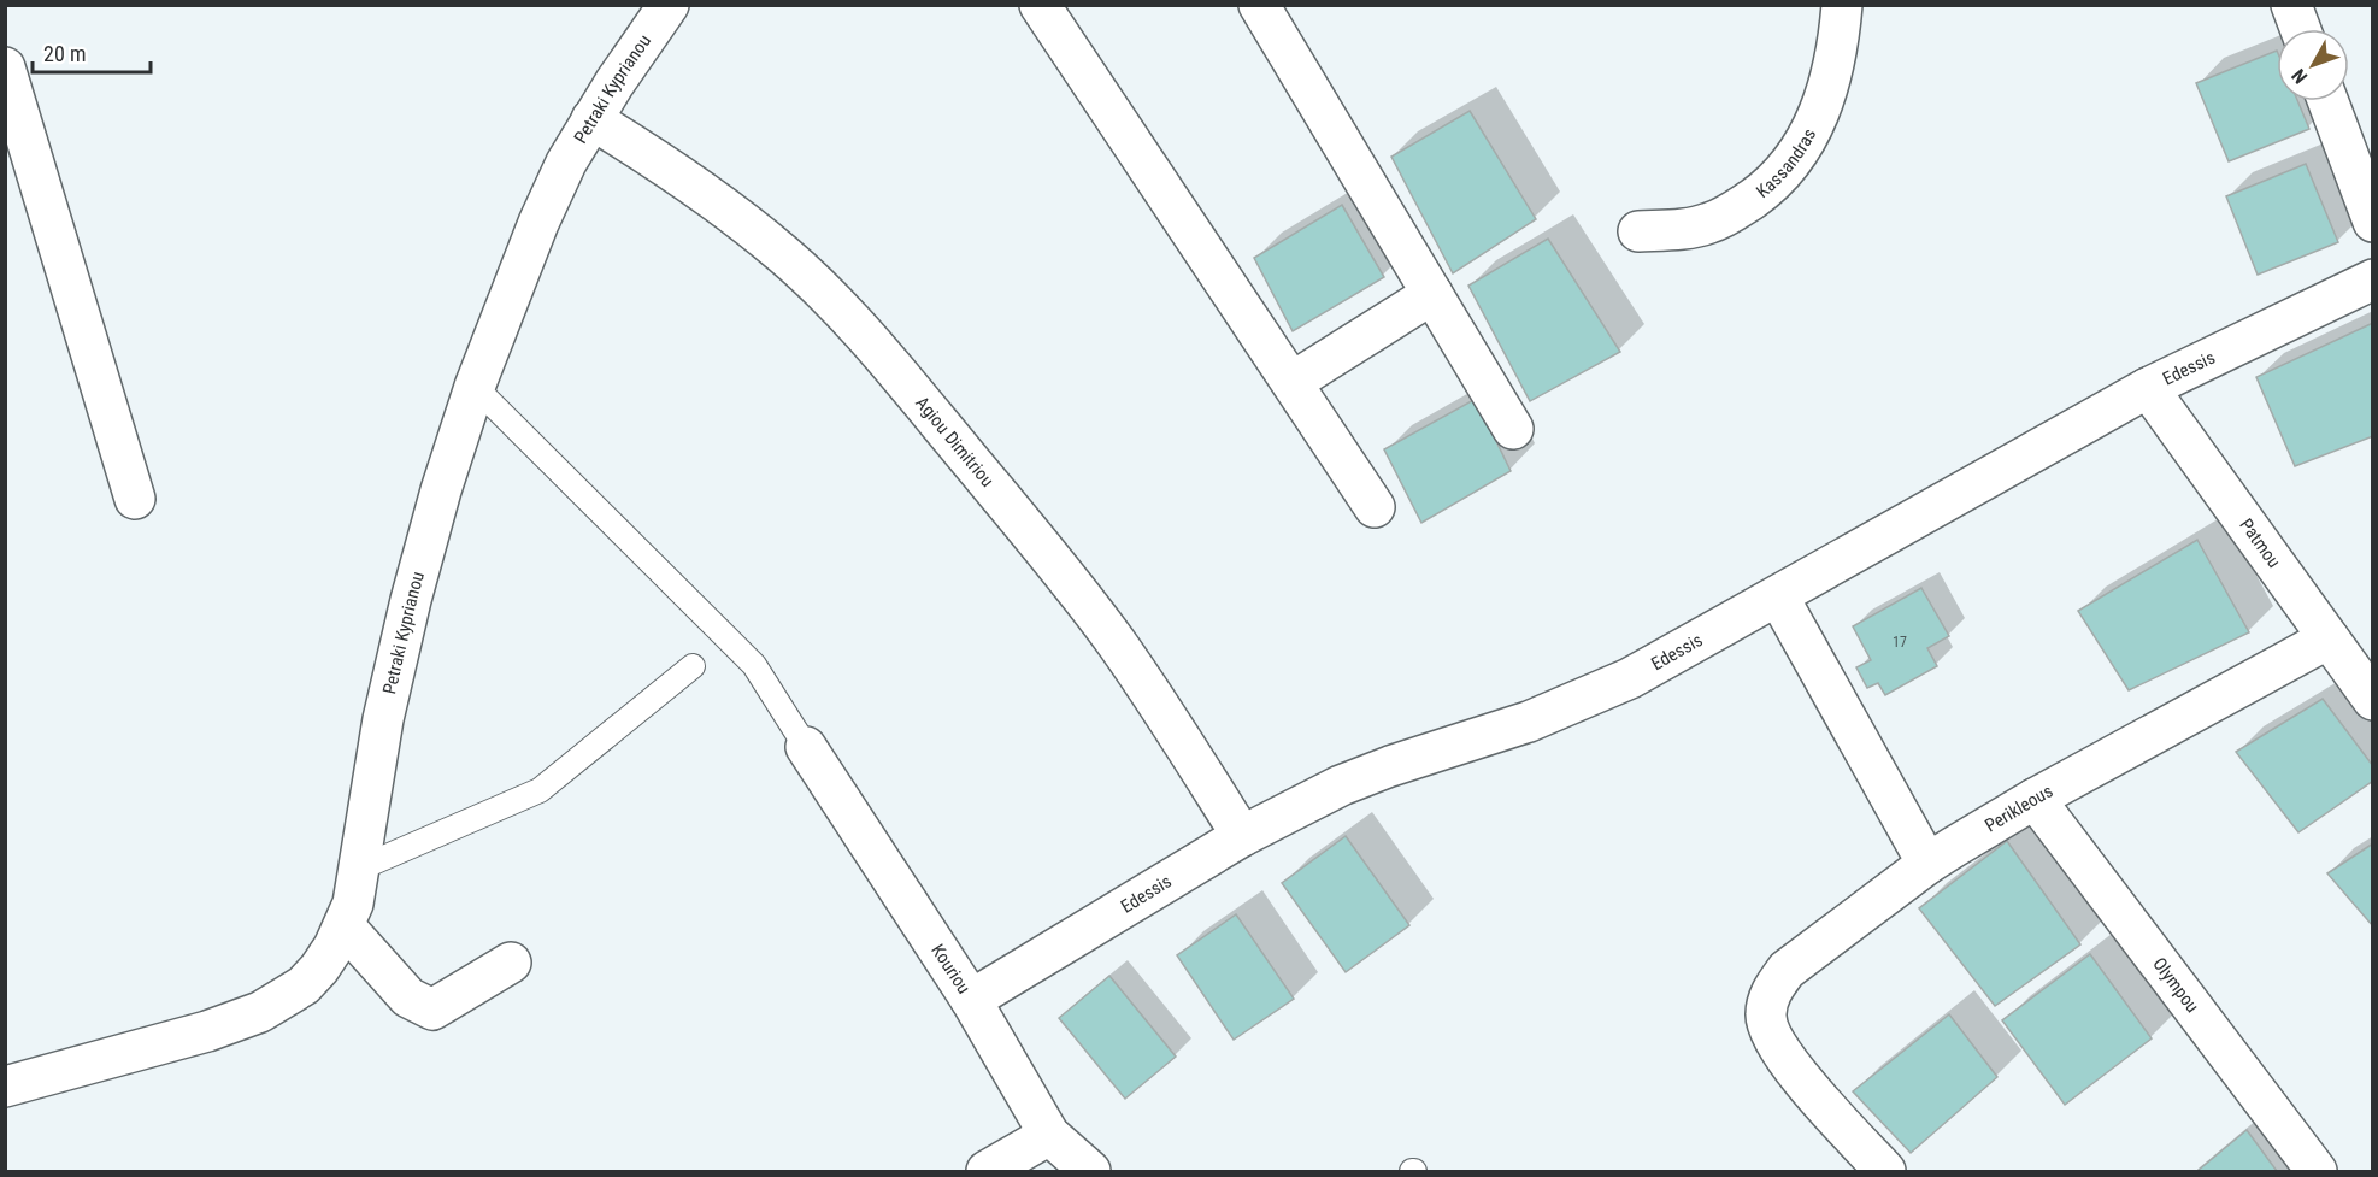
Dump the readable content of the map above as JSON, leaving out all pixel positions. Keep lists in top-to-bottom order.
{
  "streets": {
    "street": [
      "Petraki Kyprianou",
      "Kassandras",
      "Edessis",
      "Agiou Dimitriou",
      "Patmou",
      "Perikleous",
      "Kouriou",
      "Olympou"
    ]
  },
  "crossings": [
    ["Petraki Kyprianou", "Agiou Dimitriou"],
    ["Edessis", "Agiou Dimitriou"],
    ["Edessis", "Patmou"],
    ["Edessis", "Kouriou"],
    ["Patmou", "Perikleous"],
    ["Perikleous", "Olympou"]
  ],
  "house_numbers": ["17"],
  "scale_bar": "20 m",
  "north": "bottom left"
}
